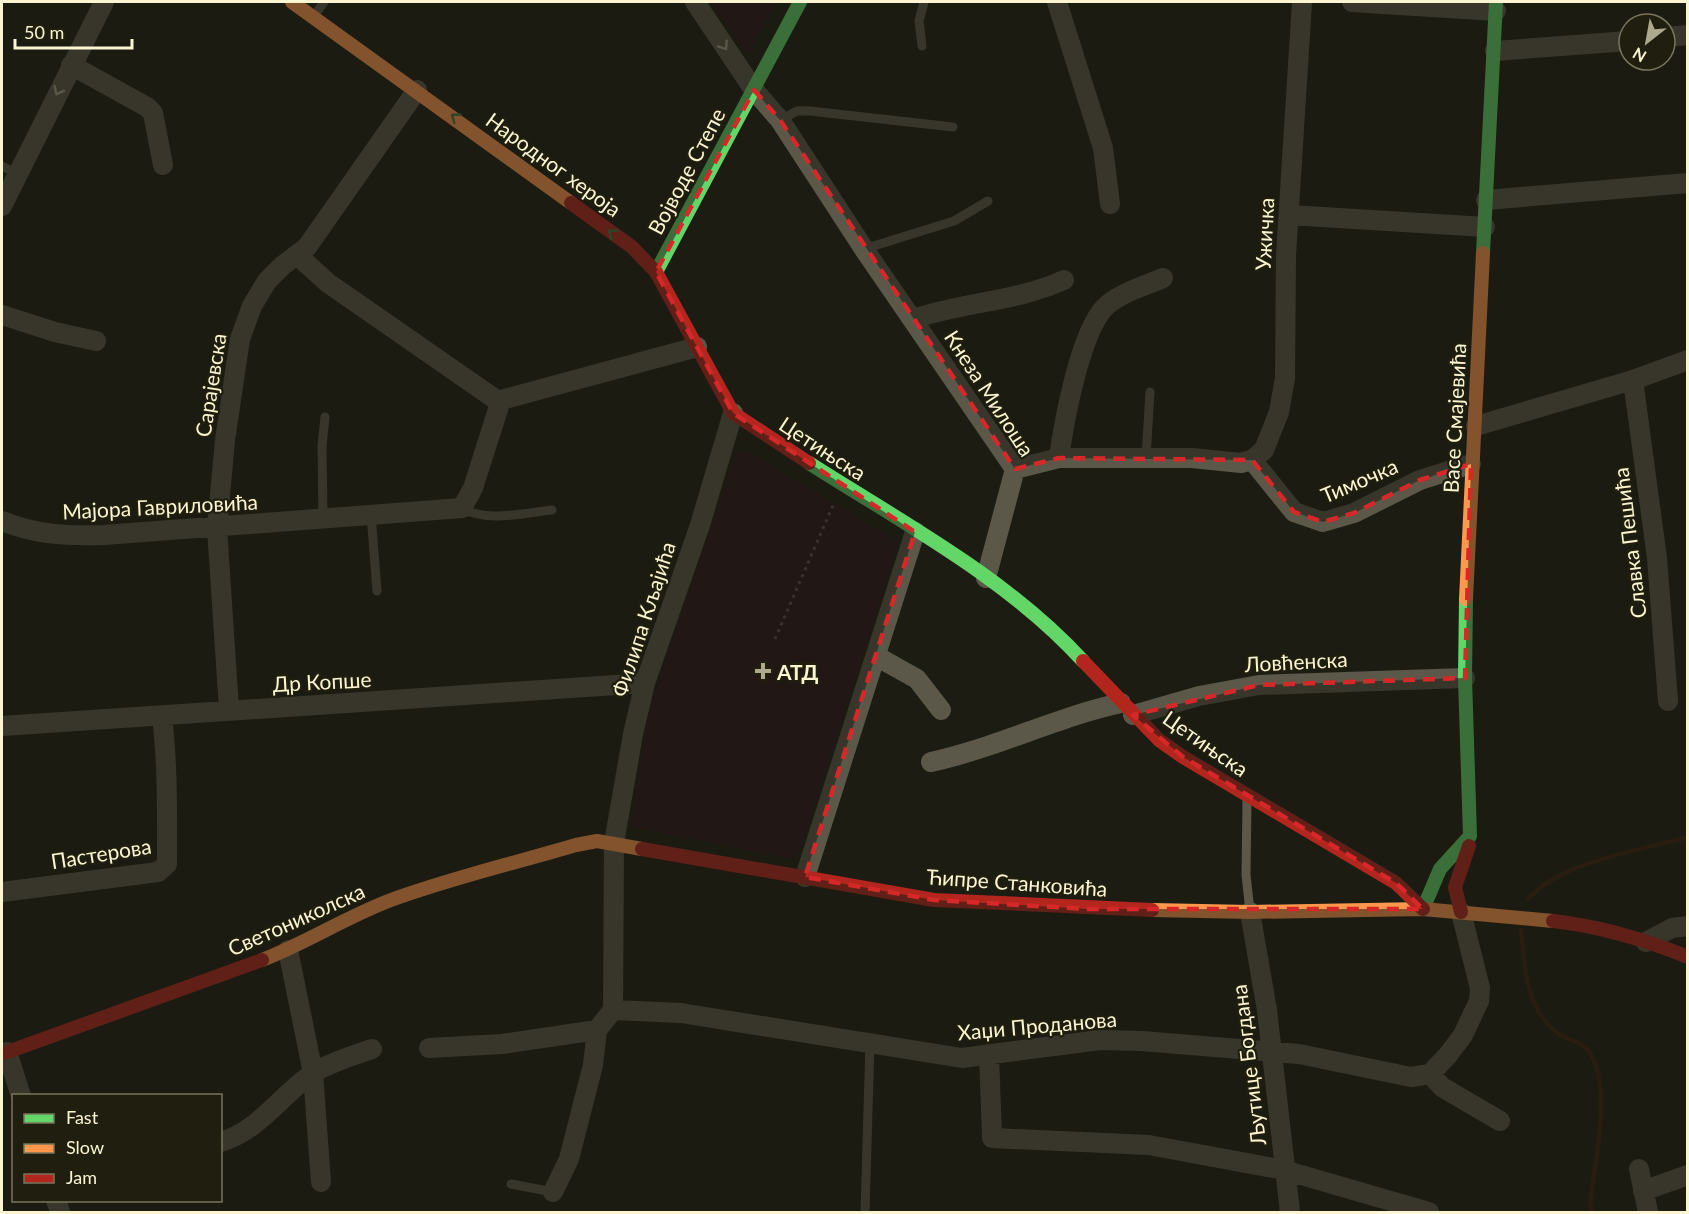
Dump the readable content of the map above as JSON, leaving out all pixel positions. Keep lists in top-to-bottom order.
{
  "streets": {
    "street": [
      "Народног хероја",
      "Војводе Степе",
      "Ужичка",
      "Сарајевска",
      "Кнеза Милоша",
      "Васе Смајевића",
      "Цетињска",
      "Тимочка",
      "Мајора Гавриловића",
      "Славка Пешића",
      "Филипа Кљајића",
      "Ловћенска",
      "Др Копше",
      "Пастерова",
      "Ћипре Станковића",
      "Светониколска",
      "Хаџи Проданова",
      "Љутице Богдана"
    ]
  },
  "crossings": [
    ["Народног хероја", "Војводе Степе"],
    ["Народног хероја", "Сарајевска"],
    ["Народног хероја", "Цетињска"],
    ["Народног хероја", "Филипа Кљајића"],
    ["Војводе Степе", "Кнеза Милоша"],
    ["Ужичка", "Тимочка"],
    ["Сарајевска", "Мајора Гавриловића"],
    ["Сарајевска", "Др Копше"],
    ["Кнеза Милоша", "Цетињска"],
    ["Васе Смајевића", "Тимочка"],
    ["Васе Смајевића", "Ловћенска"],
    ["Цетињска", "Филипа Кљајића"],
    ["Цетињска", "Ловћенска"],
    ["Цетињска", "Ћипре Станковића"],
    ["Филипа Кљајића", "Др Копше"],
    ["Филипа Кљајића", "Ћипре Станковића"],
    ["Филипа Кљајића", "Светониколска"],
    ["Филипа Кљајића", "Хаџи Проданова"],
    ["Др Копше", "Пастерова"],
    ["Ћипре Станковића", "Светониколска"],
    ["Ћипре Станковића", "Љутице Богдана"],
    ["Хаџи Проданова", "Љутице Богдана"]
  ],
  "one_way": ["Народног хероја"],
  "places": {
    "health": ["АТД"]
  },
  "legend": ["Fast", "Slow", "Jam"],
  "scale_bar": "50 m",
  "north": "bottom left"
}
